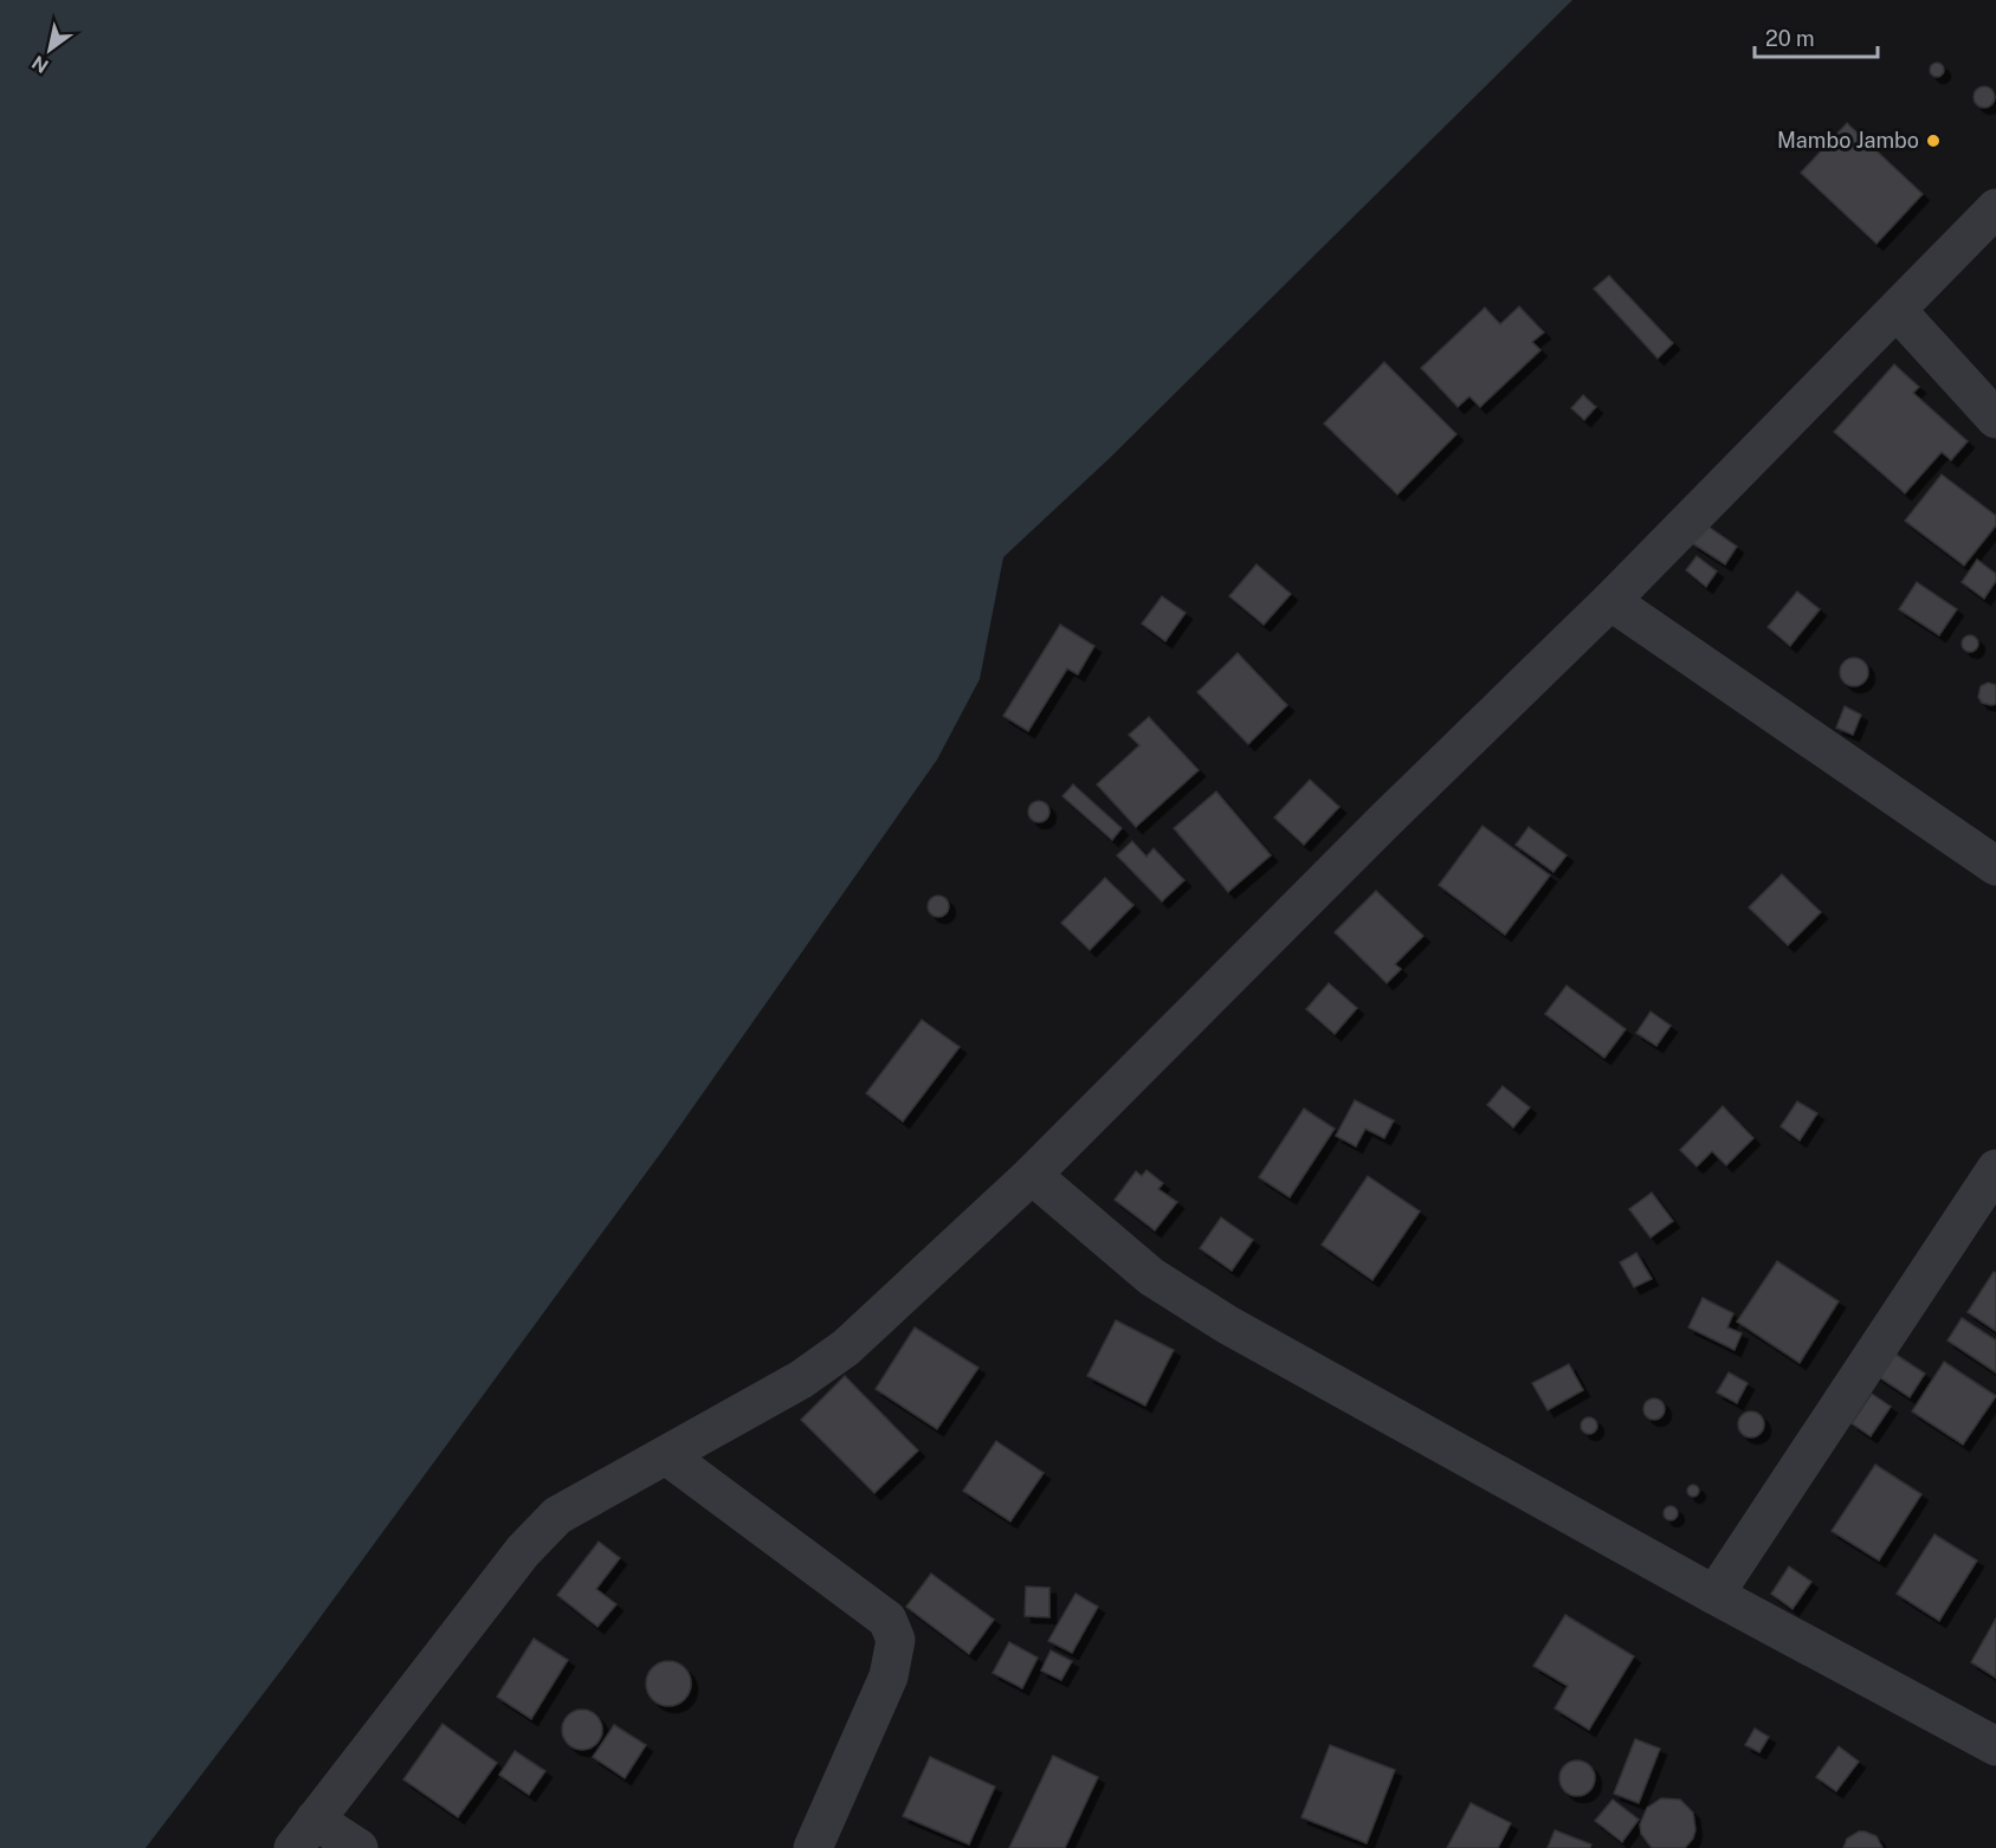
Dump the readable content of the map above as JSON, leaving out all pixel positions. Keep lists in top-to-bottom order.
{
  "places": ["Mambo Jambo"],
  "scale_bar": "20 m",
  "north": "bottom left"
}
